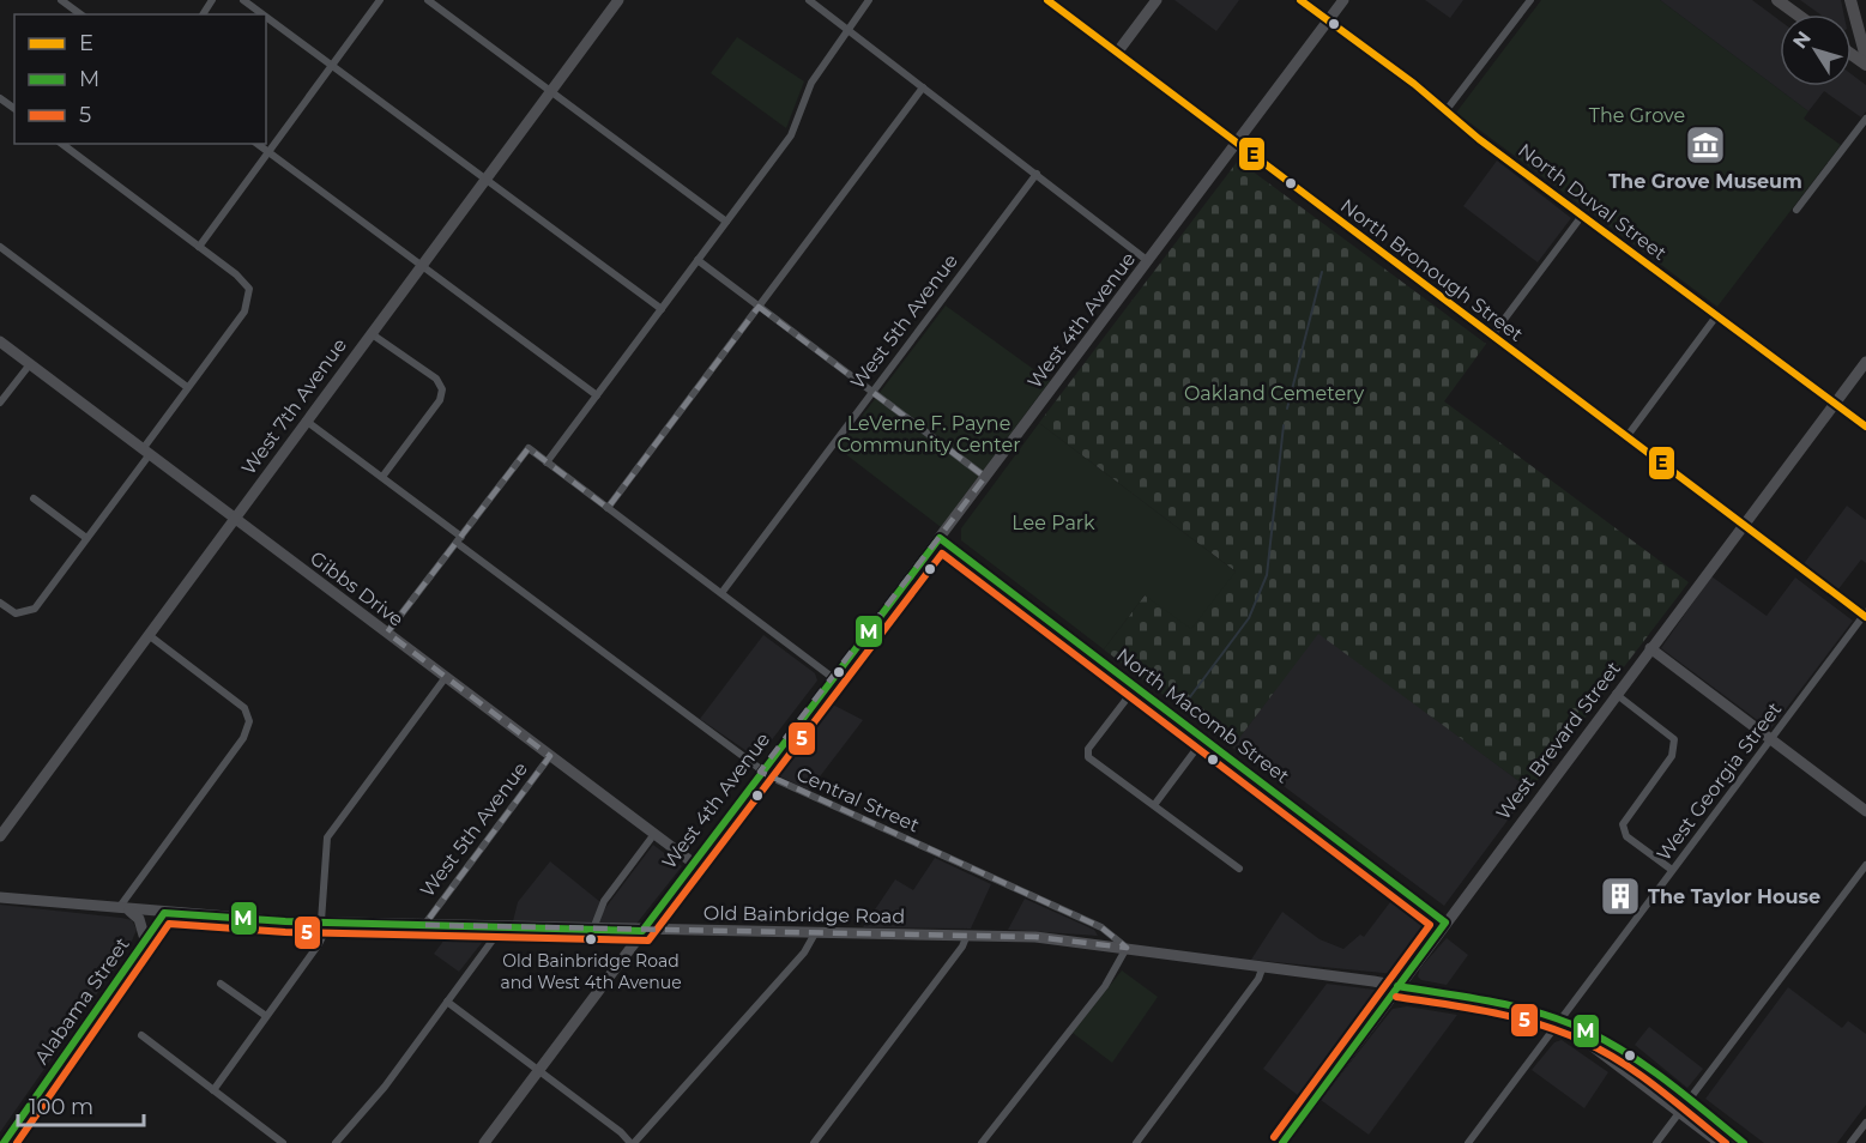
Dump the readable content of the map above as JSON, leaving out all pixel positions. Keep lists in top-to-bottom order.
{
  "streets": {
    "street": [
      "North Duval Street",
      "North Bronough Street",
      "West 4th Avenue",
      "West 5th Avenue",
      "West 7th Avenue",
      "Gibbs Drive",
      "North Macomb Street",
      "West Brevard Street",
      "West Georgia Street",
      "Central Street",
      "Old Bainbridge Road",
      "Alabama Street"
    ]
  },
  "crossings": [
    ["North Duval Street", "West 4th Avenue"],
    ["North Duval Street", "West Brevard Street"],
    ["North Bronough Street", "West 4th Avenue"],
    ["North Bronough Street", "West Brevard Street"],
    ["North Bronough Street", "West Georgia Street"],
    ["West 4th Avenue", "Gibbs Drive"],
    ["West 4th Avenue", "North Macomb Street"],
    ["West 4th Avenue", "Central Street"],
    ["West 4th Avenue", "Old Bainbridge Road"],
    ["West 5th Avenue", "Gibbs Drive"],
    ["West 5th Avenue", "Old Bainbridge Road"],
    ["West 7th Avenue", "Gibbs Drive"],
    ["West 7th Avenue", "Central Street"],
    ["North Macomb Street", "West Brevard Street"],
    ["West Brevard Street", "Old Bainbridge Road"],
    ["West Georgia Street", "Old Bainbridge Road"],
    ["Central Street", "Old Bainbridge Road"],
    ["Old Bainbridge Road", "Alabama Street"]
  ],
  "parks": [
    "The Grove",
    "Oakland Cemetery",
    "LeVerne F. Payne Community Center",
    "Lee Park"
  ],
  "places": {
    "museum": ["The Grove Museum"],
    "building": ["The Taylor House"],
    "other": ["Old Bainbridge Road and West 4th Avenue"]
  },
  "lines": ["transit line E", "transit line M", "transit line 5"],
  "legend": ["E", "M", "5"],
  "scale_bar": "100 m",
  "north": "top left"
}
